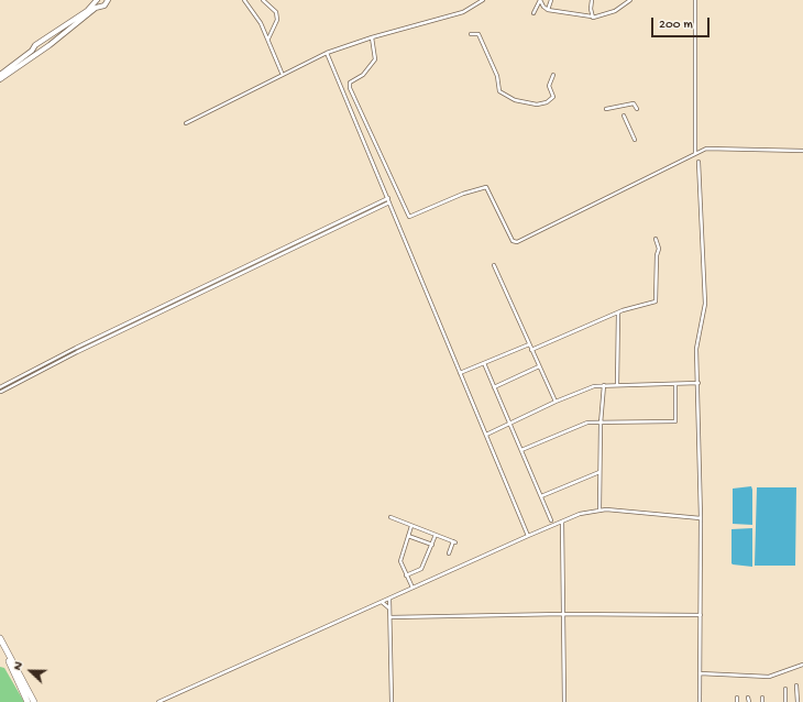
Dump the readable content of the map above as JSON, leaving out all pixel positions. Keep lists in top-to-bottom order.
{
  "scale_bar": "200 m",
  "north": "left"
}
